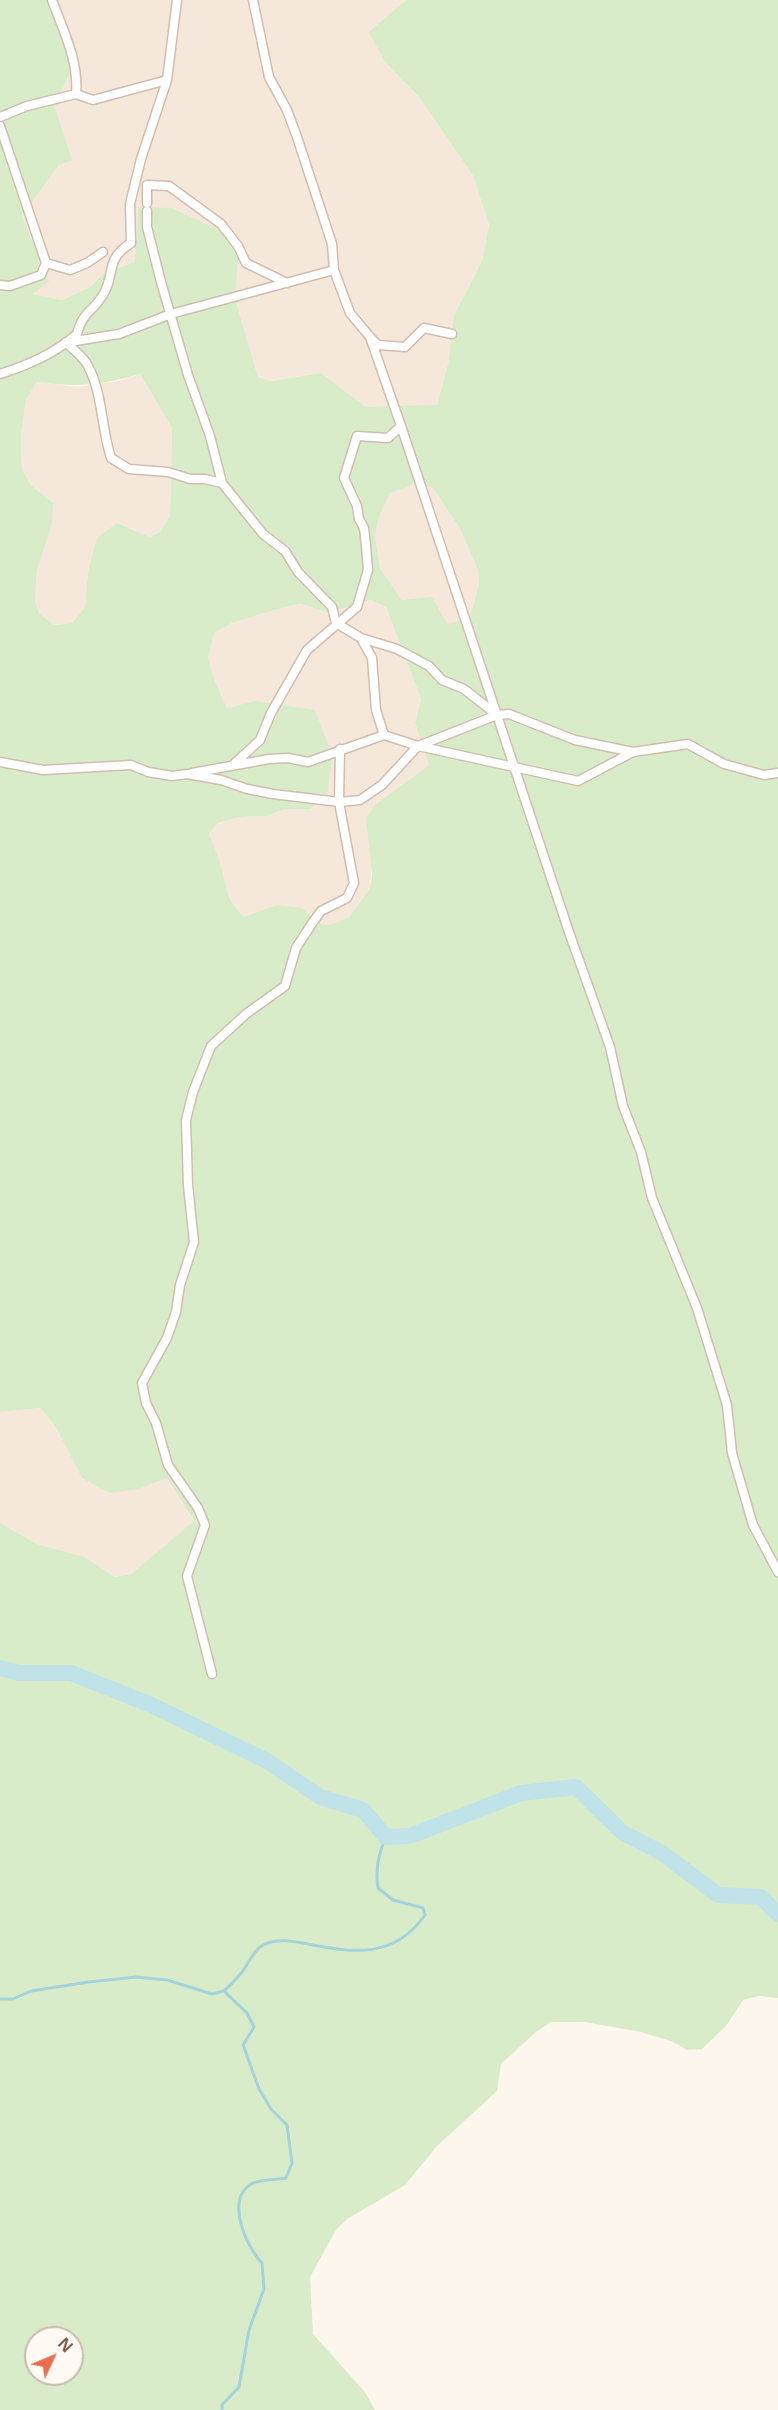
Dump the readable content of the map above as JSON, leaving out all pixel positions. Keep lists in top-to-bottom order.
{
  "north": "top right"
}
